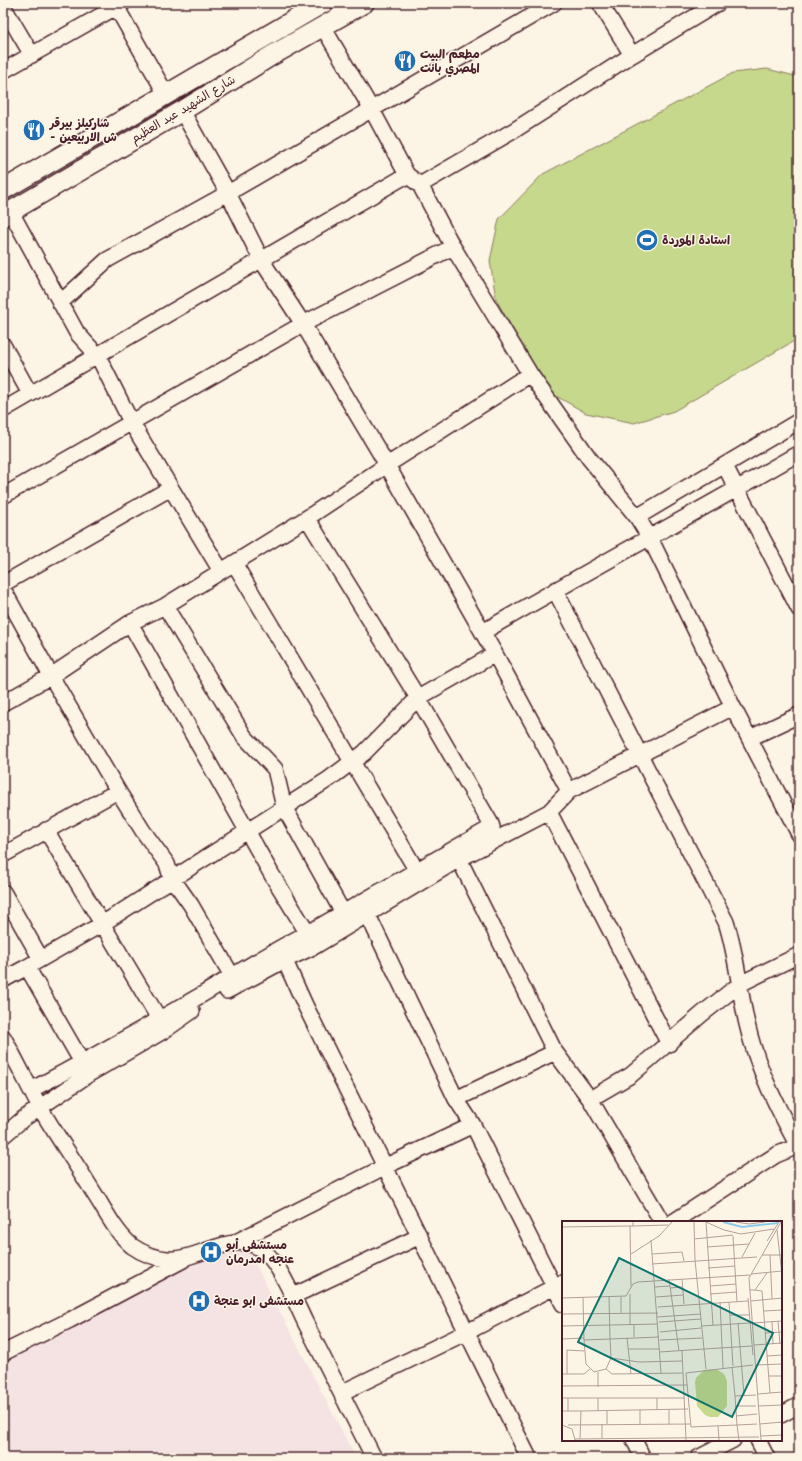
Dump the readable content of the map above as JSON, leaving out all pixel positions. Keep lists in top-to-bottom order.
{
  "streets": {
    "main road": ["شارع الشهيد عبد العظيم"]
  },
  "places": {
    "restaurant": ["مطعم البيت المصري بانت", "شاركيلز بيرقر - ش الاربيعين"],
    "sports": ["استادة الموردة"],
    "hospital": ["مستشفى أبو عنجه امدرمان", "مستشفى ابو عنجة"]
  }
}
